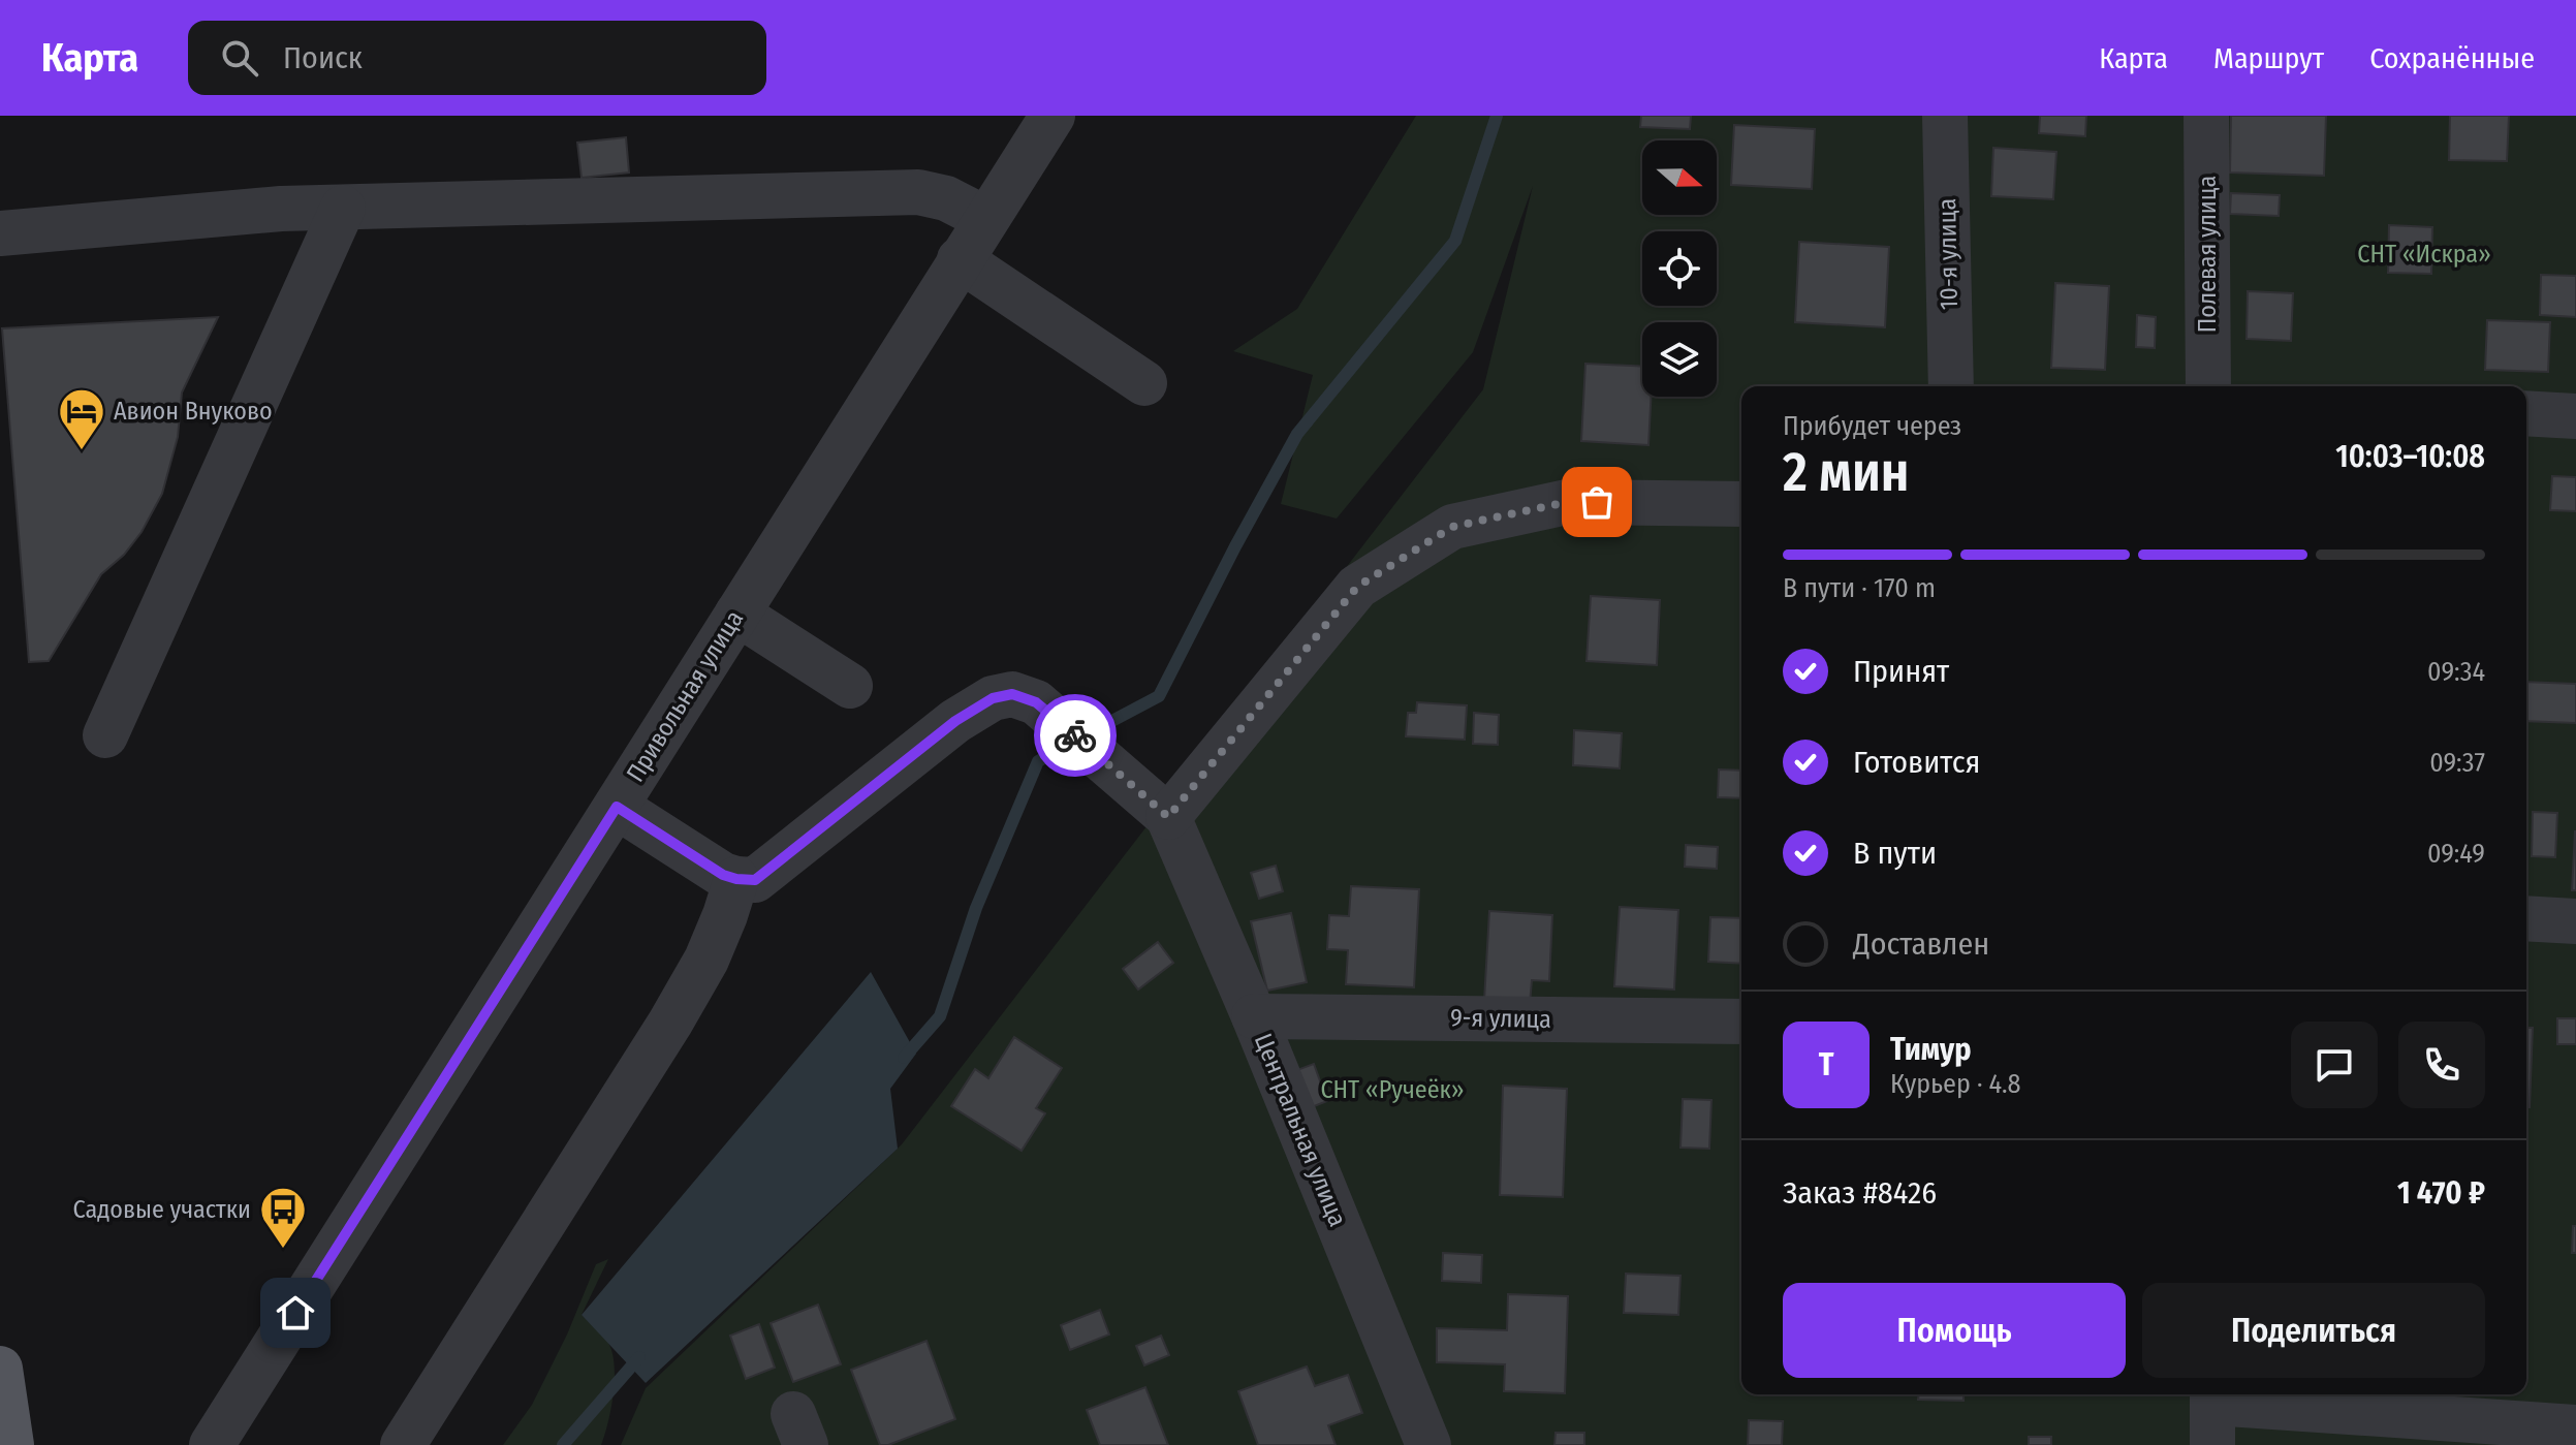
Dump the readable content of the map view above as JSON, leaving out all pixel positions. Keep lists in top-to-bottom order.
{
  "streets": {
    "street": [
      "10-я улица",
      "Полевая улица",
      "Привольная улица",
      "9-я улица",
      "Центральная улица"
    ]
  },
  "crossings": [
    ["9-я улица", "Центральная улица"]
  ],
  "parks": ["СНТ «Искра»", "СНТ «Ручеёк»"],
  "places": {
    "hotel": ["Авион Внуково"],
    "bus stop": ["Садовые участки"]
  },
  "north": "right",
  "page": {
    "header": "Карта",
    "search": "Поиск",
    "nav": ["Карта", "Маршрут", "Сохранённые"],
    "heading": ["2 мин", "Прибудет через", "10:03–10:08"],
    "panel": [
      "Тимур",
      "Курьер · 4.8",
      "Заказ #8426",
      "1 470 ₽"
    ],
    "bar": "В пути · 170 m",
    "list": [
      ["Принят", "09:34"],
      ["Готовится", "09:37"],
      ["В пути", "09:49"],
      "Доставлен"
    ],
    "round": "Т",
    "buttons": ["Помощь", "Поделиться"]
  }
}
